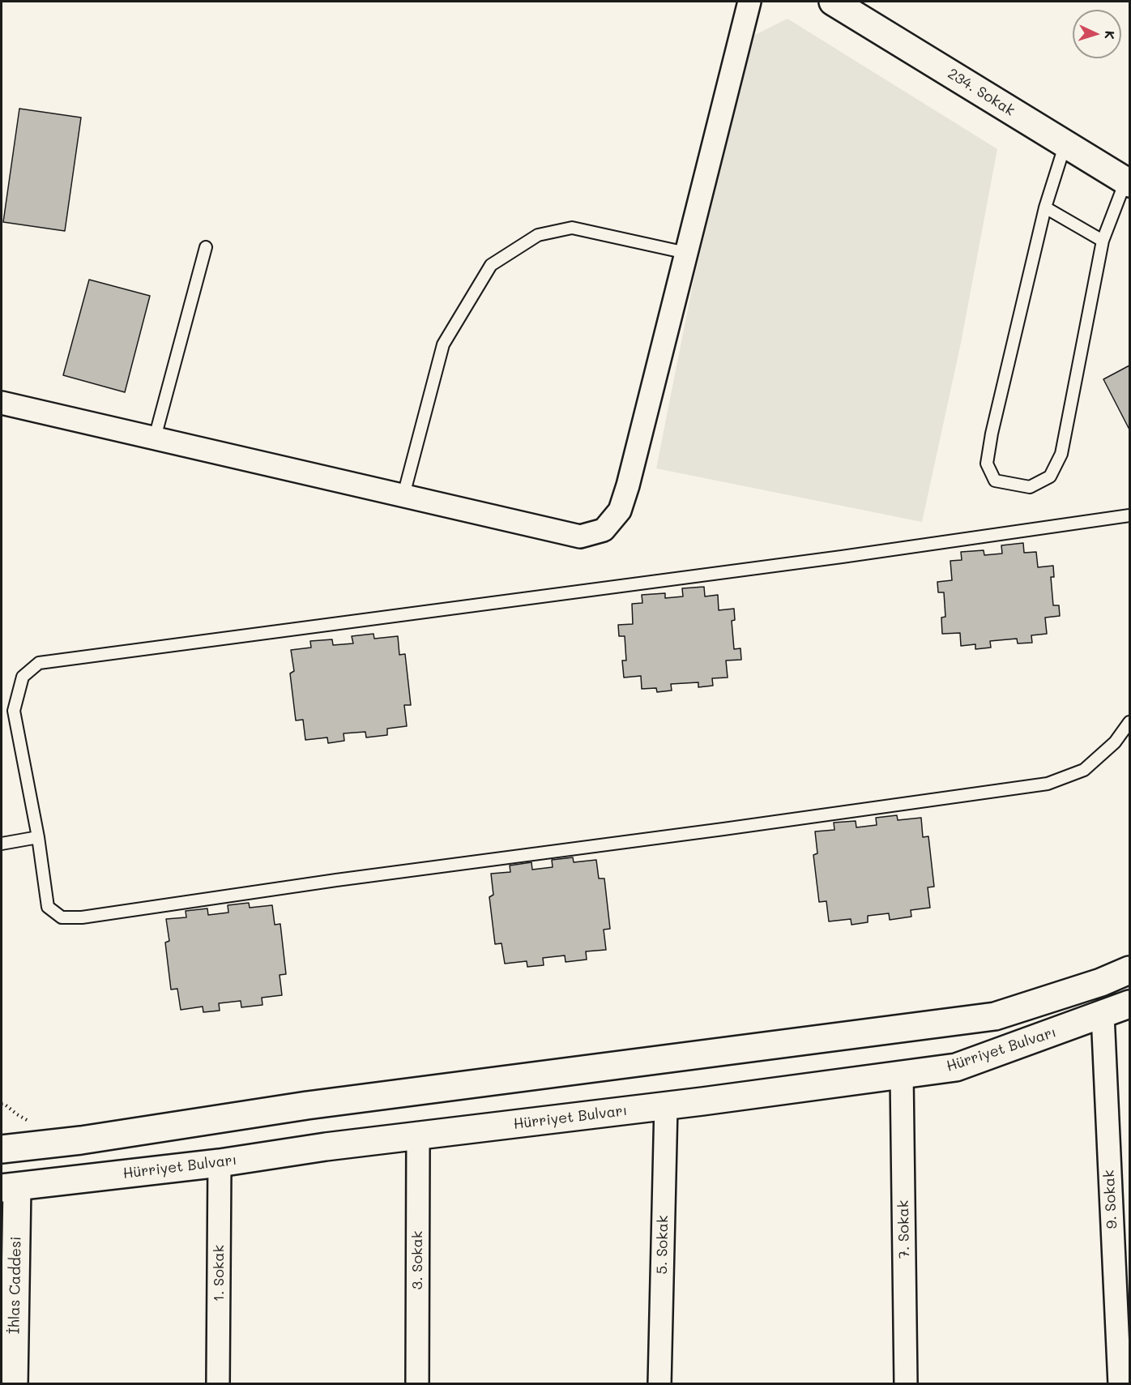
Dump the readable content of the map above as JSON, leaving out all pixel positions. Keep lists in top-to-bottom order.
{
  "streets": {
    "main road": ["234. Sokak", "Hürriyet Bulvarı", "İhlas Caddesi"],
    "street": [
      "9. Sokak",
      "7. Sokak",
      "5. Sokak",
      "3. Sokak",
      "1. Sokak"
    ]
  },
  "crossings": [
    ["Hürriyet Bulvarı", "9. Sokak"],
    ["Hürriyet Bulvarı", "7. Sokak"],
    ["Hürriyet Bulvarı", "5. Sokak"],
    ["Hürriyet Bulvarı", "3. Sokak"],
    ["Hürriyet Bulvarı", "1. Sokak"],
    ["Hürriyet Bulvarı", "İhlas Caddesi"]
  ],
  "north": "right"
}
